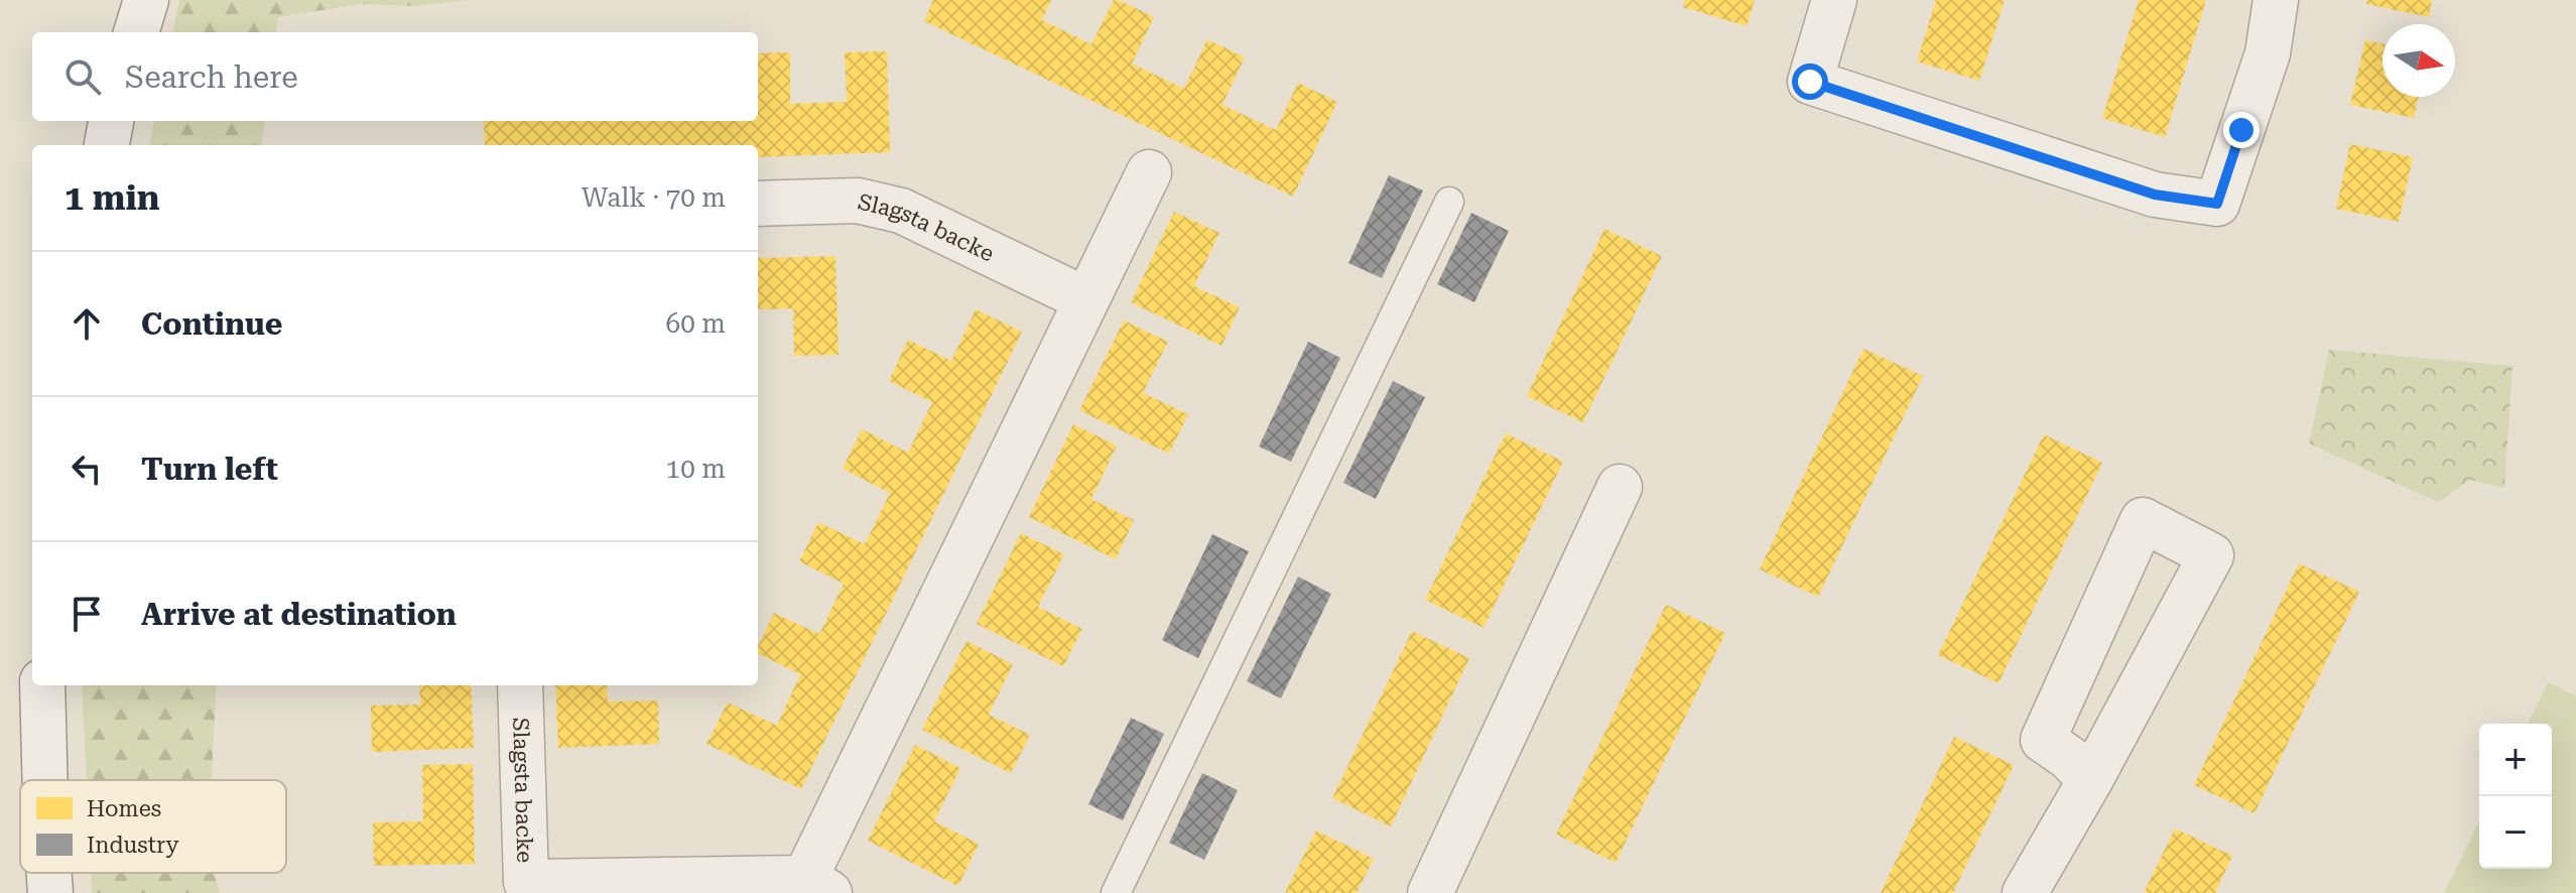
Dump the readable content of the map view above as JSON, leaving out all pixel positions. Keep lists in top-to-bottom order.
{
  "streets": {
    "street": ["Slagsta backe"]
  },
  "legend": ["Homes", "Industry"],
  "north": "right",
  "page": {
    "search": "Search here",
    "heading": ["1 min", "Walk · 70 m"],
    "list": [
      ["Continue", "60 m"],
      ["Turn left", "10 m"],
      "Arrive at destination"
    ],
    "map_buttons": ["+", "−"]
  }
}
